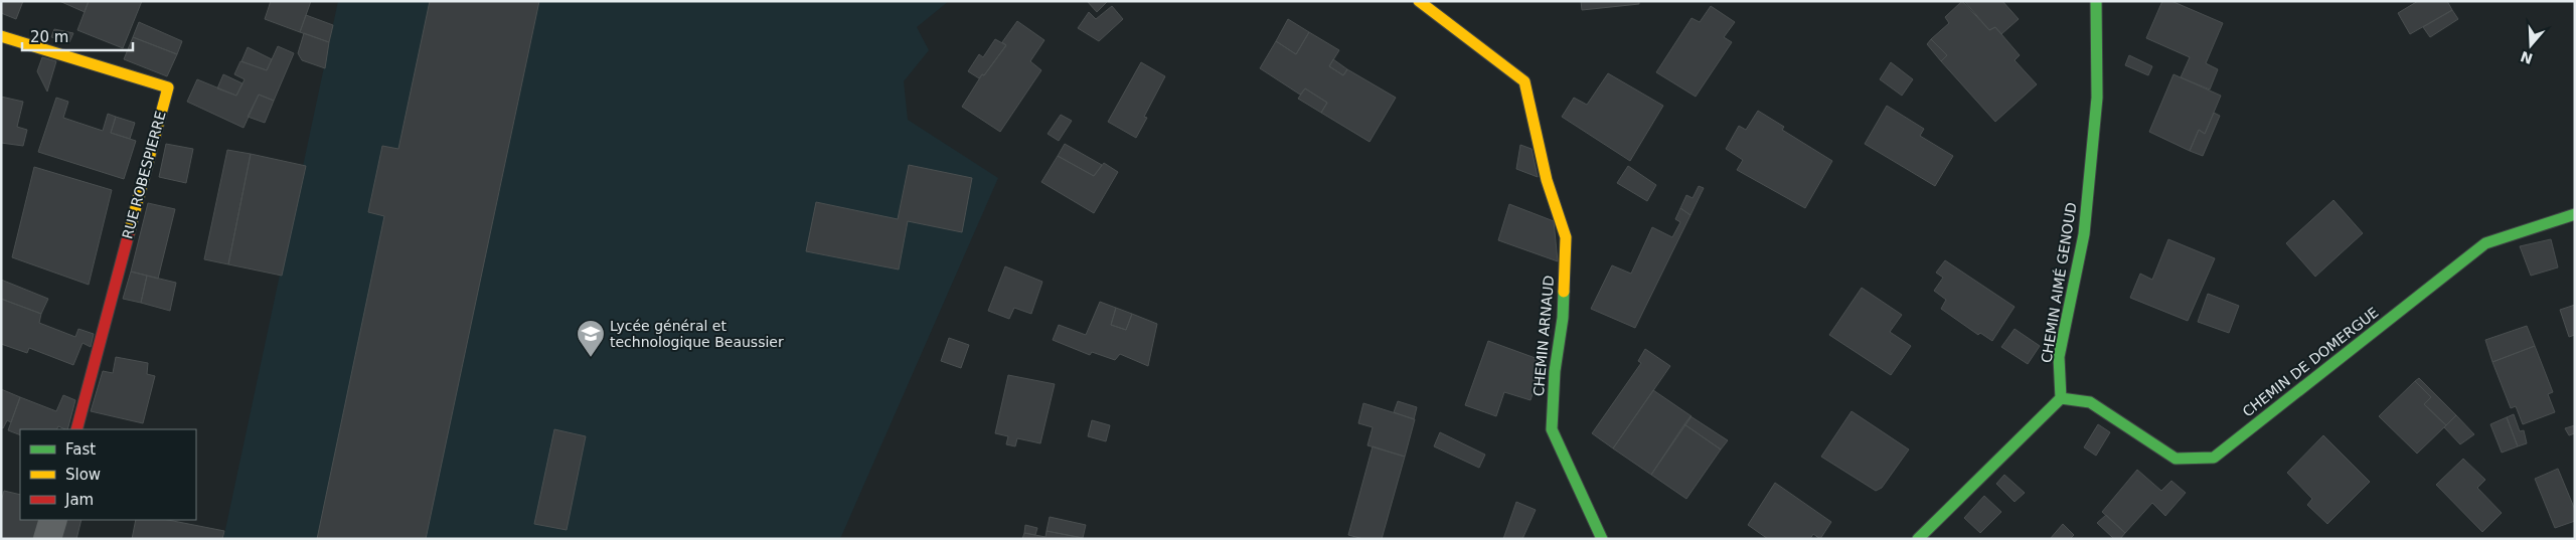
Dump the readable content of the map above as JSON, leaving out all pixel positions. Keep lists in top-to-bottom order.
{
  "streets": {
    "street": [
      "RUE ROBESPIERRE",
      "CHEMIN AIMÉ GENOUD",
      "CHEMIN ARNAUD",
      "CHEMIN DE DOMERGUE"
    ]
  },
  "crossings": [
    ["CHEMIN AIMÉ GENOUD", "CHEMIN DE DOMERGUE"]
  ],
  "places": {
    "school or university": ["Lycée général et technologique Beaussier"]
  },
  "legend": ["Fast", "Slow", "Jam"],
  "scale_bar": "20 m",
  "north": "bottom"
}
